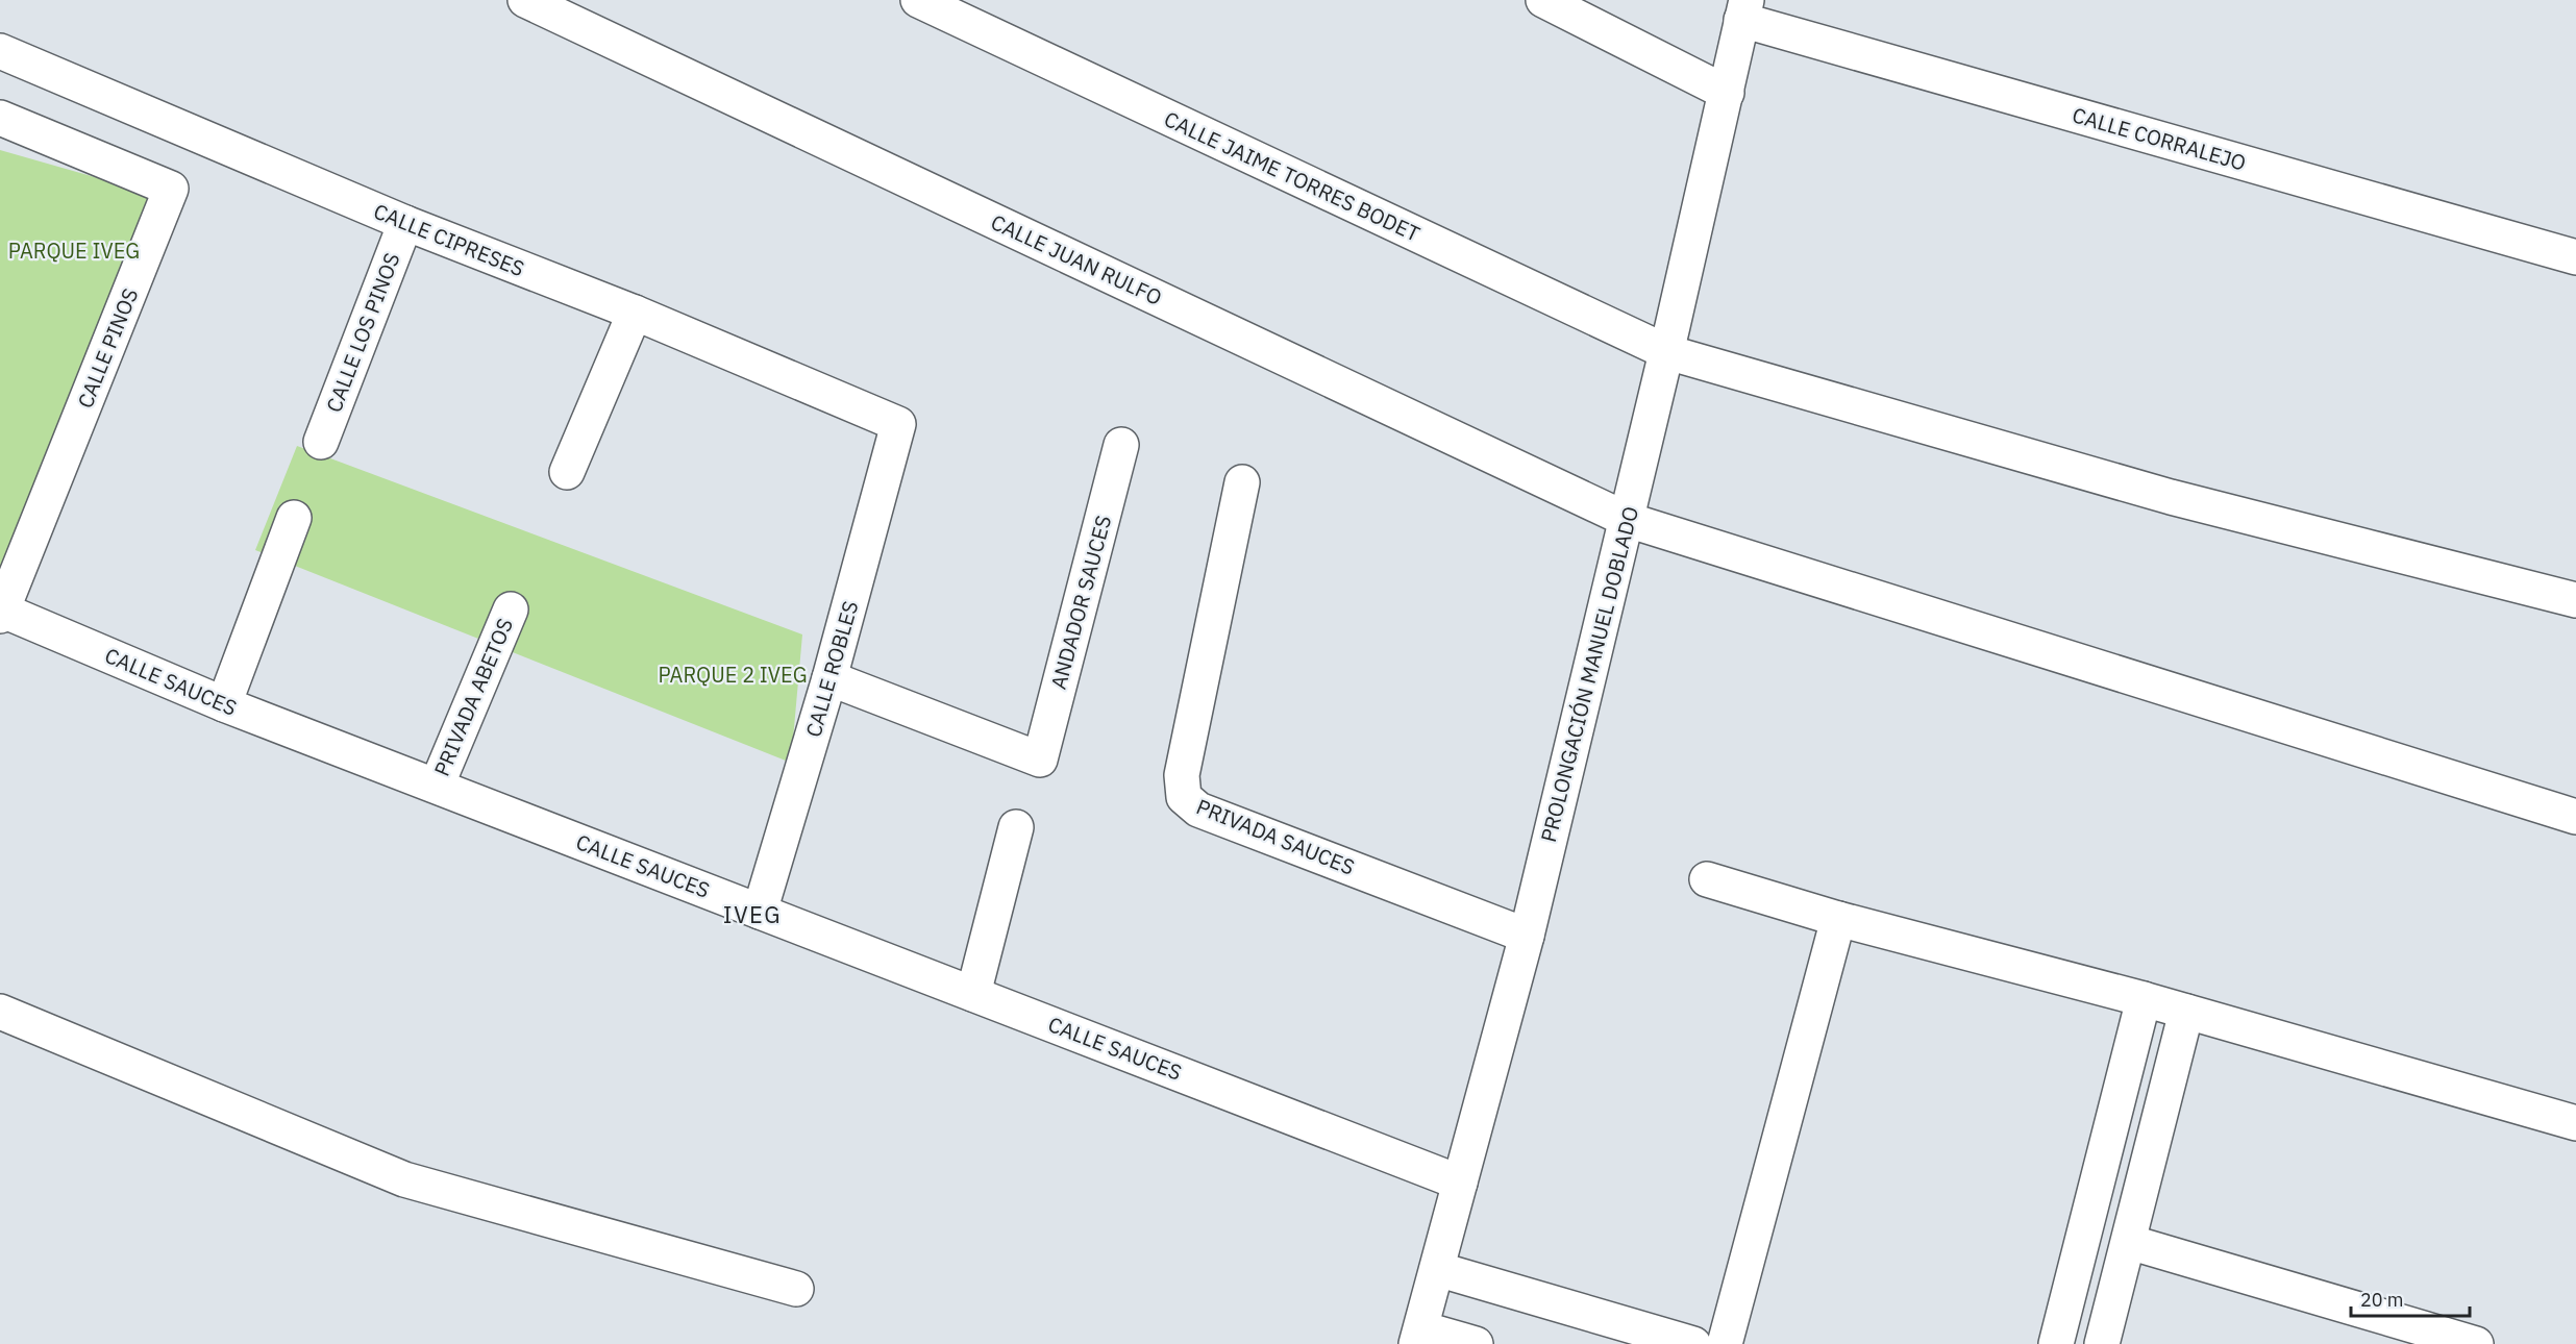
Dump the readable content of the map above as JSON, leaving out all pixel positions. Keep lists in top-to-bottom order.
{
  "streets": {
    "street": [
      "CALLE CORRALEJO",
      "CALLE JAIME TORRES BODET",
      "CALLE CIPRESES",
      "CALLE JUAN RULFO",
      "CALLE LOS PINOS",
      "CALLE PINOS",
      "ANDADOR SAUCES",
      "CALLE ROBLES",
      "PROLONGACIÓN MANUEL DOBLADO",
      "CALLE SAUCES",
      "PRIVADA ABETOS",
      "PRIVADA SAUCES"
    ]
  },
  "crossings": [
    ["CALLE CORRALEJO", "PROLONGACIÓN MANUEL DOBLADO"],
    ["CALLE JAIME TORRES BODET", "PROLONGACIÓN MANUEL DOBLADO"],
    ["CALLE CIPRESES", "CALLE LOS PINOS"],
    ["CALLE CIPRESES", "CALLE ROBLES"],
    ["CALLE JUAN RULFO", "PROLONGACIÓN MANUEL DOBLADO"],
    ["CALLE PINOS", "CALLE SAUCES"],
    ["ANDADOR SAUCES", "CALLE ROBLES"],
    ["CALLE ROBLES", "CALLE SAUCES"],
    ["PROLONGACIÓN MANUEL DOBLADO", "CALLE SAUCES"],
    ["PROLONGACIÓN MANUEL DOBLADO", "PRIVADA SAUCES"],
    ["CALLE SAUCES", "PRIVADA ABETOS"]
  ],
  "districts": ["IVEG"],
  "parks": ["PARQUE IVEG", "PARQUE 2 IVEG"],
  "scale_bar": "20 m"
}
